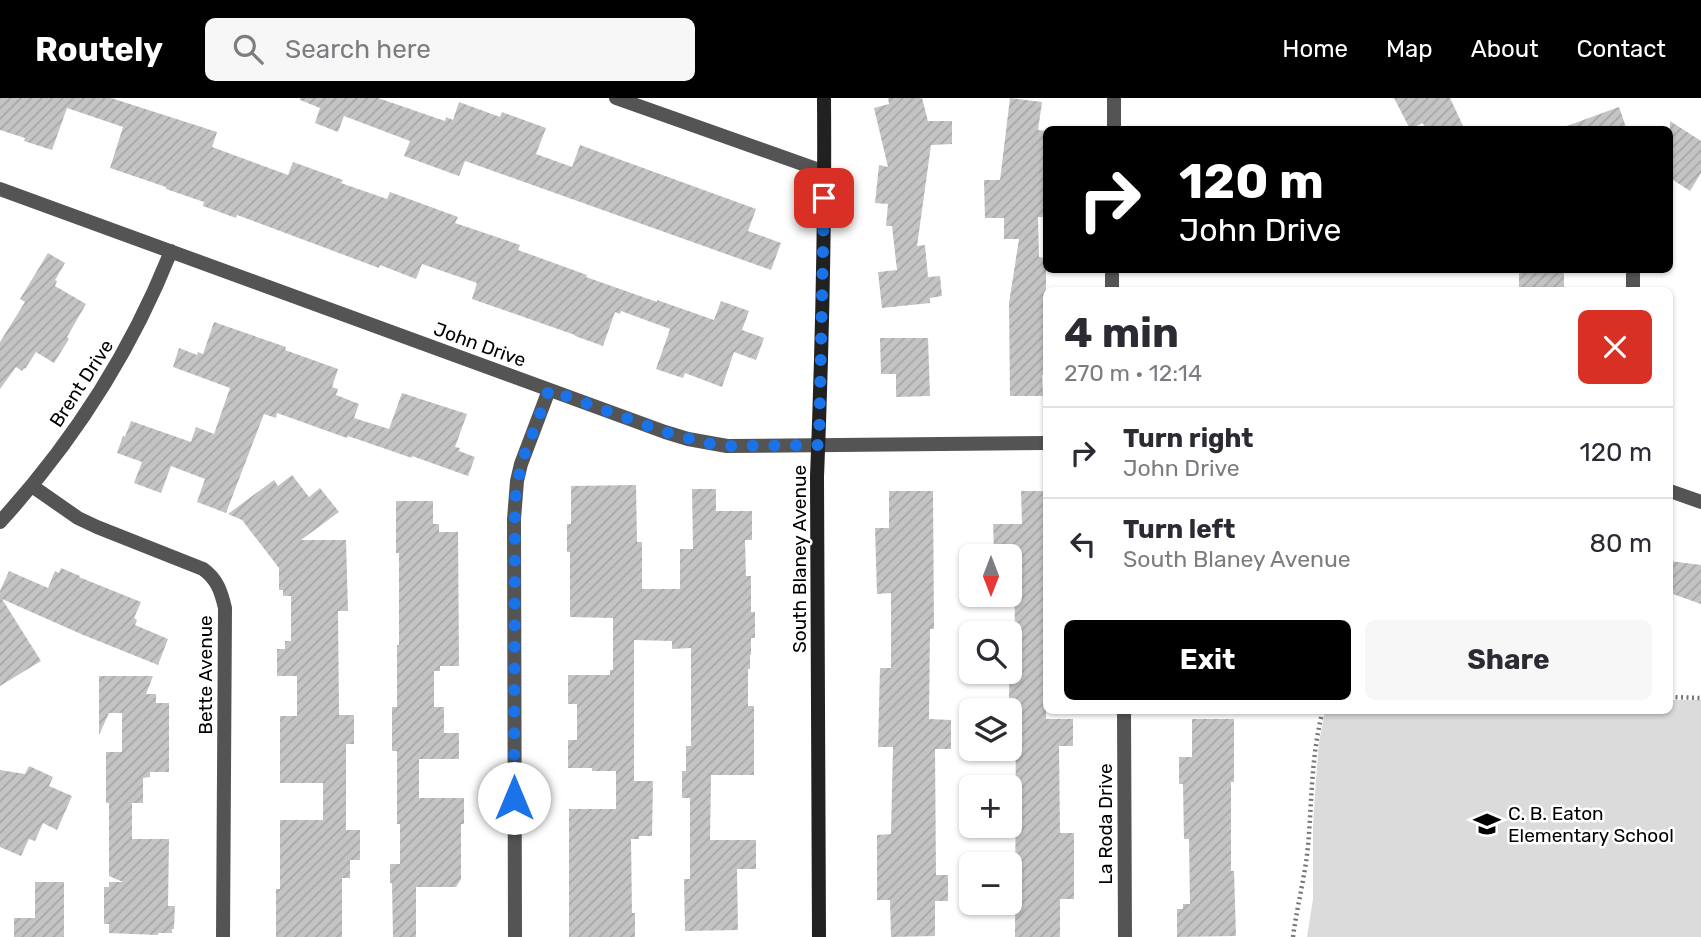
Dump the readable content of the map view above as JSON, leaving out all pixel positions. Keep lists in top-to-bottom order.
{
  "streets": {
    "street": [
      "John Drive",
      "Brent Drive",
      "South Blaney Avenue",
      "Bette Avenue",
      "La Roda Drive"
    ]
  },
  "crossings": [
    ["John Drive", "Brent Drive"],
    ["John Drive", "South Blaney Avenue"],
    ["Brent Drive", "Bette Avenue"]
  ],
  "places": {
    "school or university": ["C. B. Eaton Elementary School"]
  },
  "north": "bottom",
  "page": {
    "header": "Routely",
    "search": "Search here",
    "nav": [
      "Home",
      "Map",
      "About",
      "Contact"
    ],
    "turn": ["120 m", "John Drive"],
    "heading": ["4 min", "270 m · 12:14"],
    "list": [
      {
        "name": "Turn right",
        "note": "John Drive",
        "value": "120 m"
      },
      {
        "name": "Turn left",
        "note": "South Blaney Avenue",
        "value": "80 m"
      }
    ],
    "map_buttons": ["+", "−"],
    "buttons": ["Exit", "Share"]
  }
}
